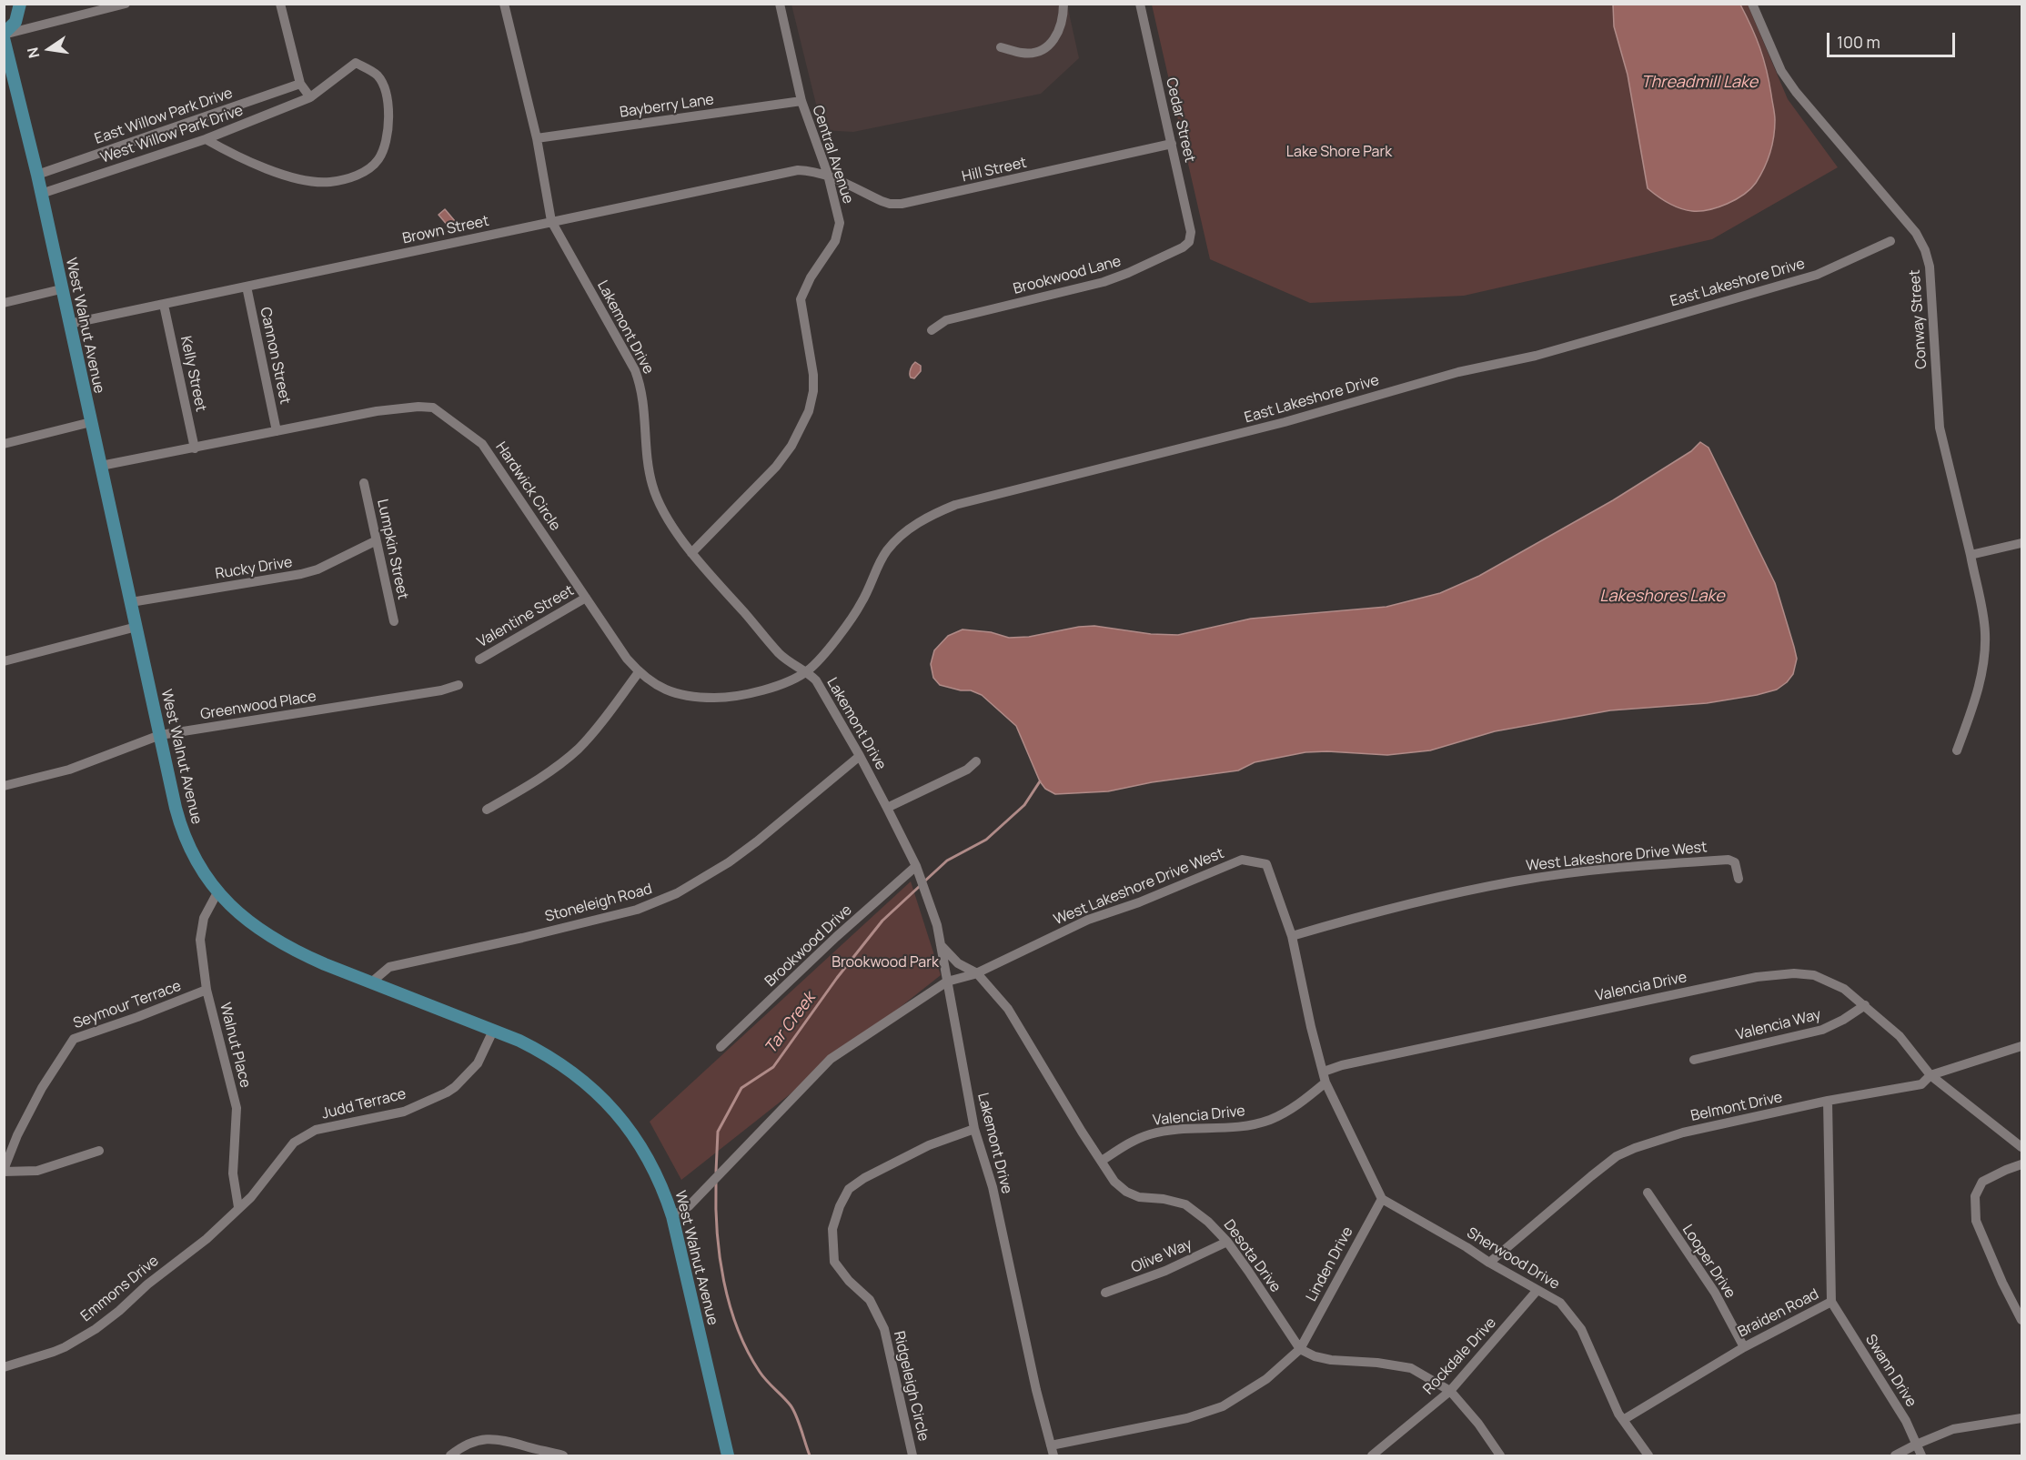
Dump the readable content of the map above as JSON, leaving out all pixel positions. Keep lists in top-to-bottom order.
{
  "streets": {
    "main road": ["West Walnut Avenue"],
    "street": [
      "Bayberry Lane",
      "East Willow Park Drive",
      "Cedar Street",
      "West Willow Park Drive",
      "Central Avenue",
      "Hill Street",
      "Brown Street",
      "Brookwood Lane",
      "East Lakeshore Drive",
      "Conway Street",
      "Lakemont Drive",
      "Cannon Street",
      "Kelly Street",
      "Hardwick Circle",
      "Lumpkin Street",
      "Rucky Drive",
      "Valentine Street",
      "Greenwood Place",
      "West Lakeshore Drive West",
      "Stoneleigh Road",
      "Brookwood Drive",
      "Valencia Drive",
      "Seymour Terrace",
      "Valencia Way",
      "Walnut Place",
      "Judd Terrace",
      "Belmont Drive",
      "Olive Way",
      "Desota Drive",
      "Sherwood Drive",
      "Looper Drive",
      "Linden Drive",
      "Emmons Drive",
      "Braiden Road",
      "Rockdale Drive",
      "Swann Drive",
      "Ridgeleigh Circle"
    ]
  },
  "crossings": [
    ["Bayberry Lane", "Central Avenue"],
    ["Bayberry Lane", "Lakemont Drive"],
    ["East Willow Park Drive", "West Walnut Avenue"],
    ["Cedar Street", "Hill Street"],
    ["Cedar Street", "Brookwood Lane"],
    ["West Willow Park Drive", "West Walnut Avenue"],
    ["Central Avenue", "Hill Street"],
    ["Central Avenue", "Brown Street"],
    ["Central Avenue", "Lakemont Drive"],
    ["Hill Street", "Brown Street"],
    ["Brown Street", "West Walnut Avenue"],
    ["Brown Street", "Lakemont Drive"],
    ["Brown Street", "Cannon Street"],
    ["Brown Street", "Kelly Street"],
    ["East Lakeshore Drive", "Lakemont Drive"],
    ["East Lakeshore Drive", "Hardwick Circle"],
    ["West Walnut Avenue", "Hardwick Circle"],
    ["West Walnut Avenue", "Rucky Drive"],
    ["West Walnut Avenue", "Greenwood Place"],
    ["West Walnut Avenue", "West Lakeshore Drive West"],
    ["West Walnut Avenue", "Stoneleigh Road"],
    ["West Walnut Avenue", "Walnut Place"],
    ["West Walnut Avenue", "Judd Terrace"],
    ["Lakemont Drive", "Hardwick Circle"],
    ["Lakemont Drive", "West Lakeshore Drive West"],
    ["Lakemont Drive", "Stoneleigh Road"],
    ["Lakemont Drive", "Brookwood Drive"],
    ["Lakemont Drive", "Desota Drive"],
    ["Lakemont Drive", "Linden Drive"],
    ["Lakemont Drive", "Ridgeleigh Circle"],
    ["Cannon Street", "Hardwick Circle"],
    ["Kelly Street", "Hardwick Circle"],
    ["Hardwick Circle", "Valentine Street"],
    ["Lumpkin Street", "Rucky Drive"],
    ["West Lakeshore Drive West", "Desota Drive"],
    ["Valencia Drive", "Valencia Way"],
    ["Valencia Drive", "Belmont Drive"],
    ["Valencia Drive", "Desota Drive"],
    ["Seymour Terrace", "Walnut Place"],
    ["Walnut Place", "Judd Terrace"],
    ["Walnut Place", "Emmons Drive"],
    ["Judd Terrace", "Emmons Drive"],
    ["Belmont Drive", "Sherwood Drive"],
    ["Belmont Drive", "Braiden Road"],
    ["Olive Way", "Desota Drive"],
    ["Desota Drive", "Linden Drive"],
    ["Sherwood Drive", "Linden Drive"],
    ["Sherwood Drive", "Braiden Road"],
    ["Sherwood Drive", "Rockdale Drive"],
    ["Looper Drive", "Braiden Road"],
    ["Braiden Road", "Swann Drive"]
  ],
  "water": ["Threadmill Lake", "Lakeshores Lake", "Tar Creek"],
  "parks": ["Lake Shore Park", "Brookwood Park"],
  "scale_bar": "100 m",
  "north": "left"
}
